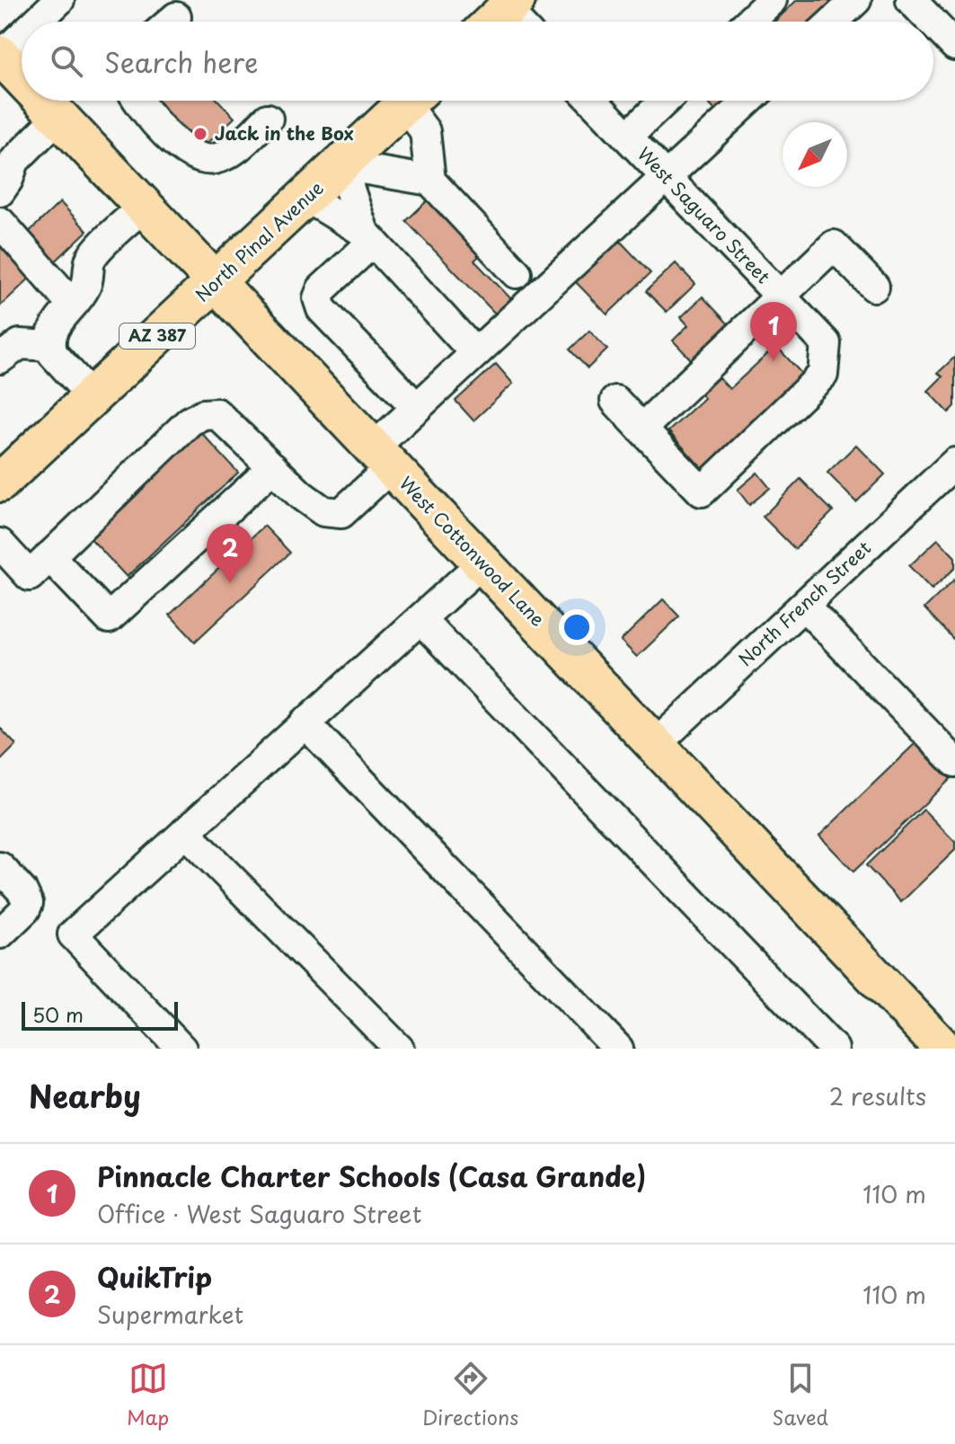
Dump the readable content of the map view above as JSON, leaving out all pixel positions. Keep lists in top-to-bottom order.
{
  "streets": {
    "main road": ["North Pinal Avenue", "AZ 387", "West Cottonwood Lane"],
    "street": ["West Saguaro Street", "North French Street"]
  },
  "crossings": [
    ["North Pinal Avenue", "West Cottonwood Lane"],
    ["West Cottonwood Lane", "North French Street"]
  ],
  "places": ["Jack in the Box"],
  "scale_bar": "50 m",
  "north": "bottom left",
  "page": {
    "search": "Search here",
    "pins": ["1", "2"],
    "scale": "50 m",
    "heading": ["Nearby", "2 results"],
    "list": [
      {
        "mark": "1",
        "name": "Pinnacle Charter Schools (Casa Grande)",
        "note": "Office · West Saguaro Street",
        "value": "110 m"
      },
      {
        "mark": "2",
        "name": "QuikTrip",
        "note": "Supermarket",
        "value": "110 m"
      }
    ],
    "nav": ["Map", "Directions", "Saved"]
  }
}
